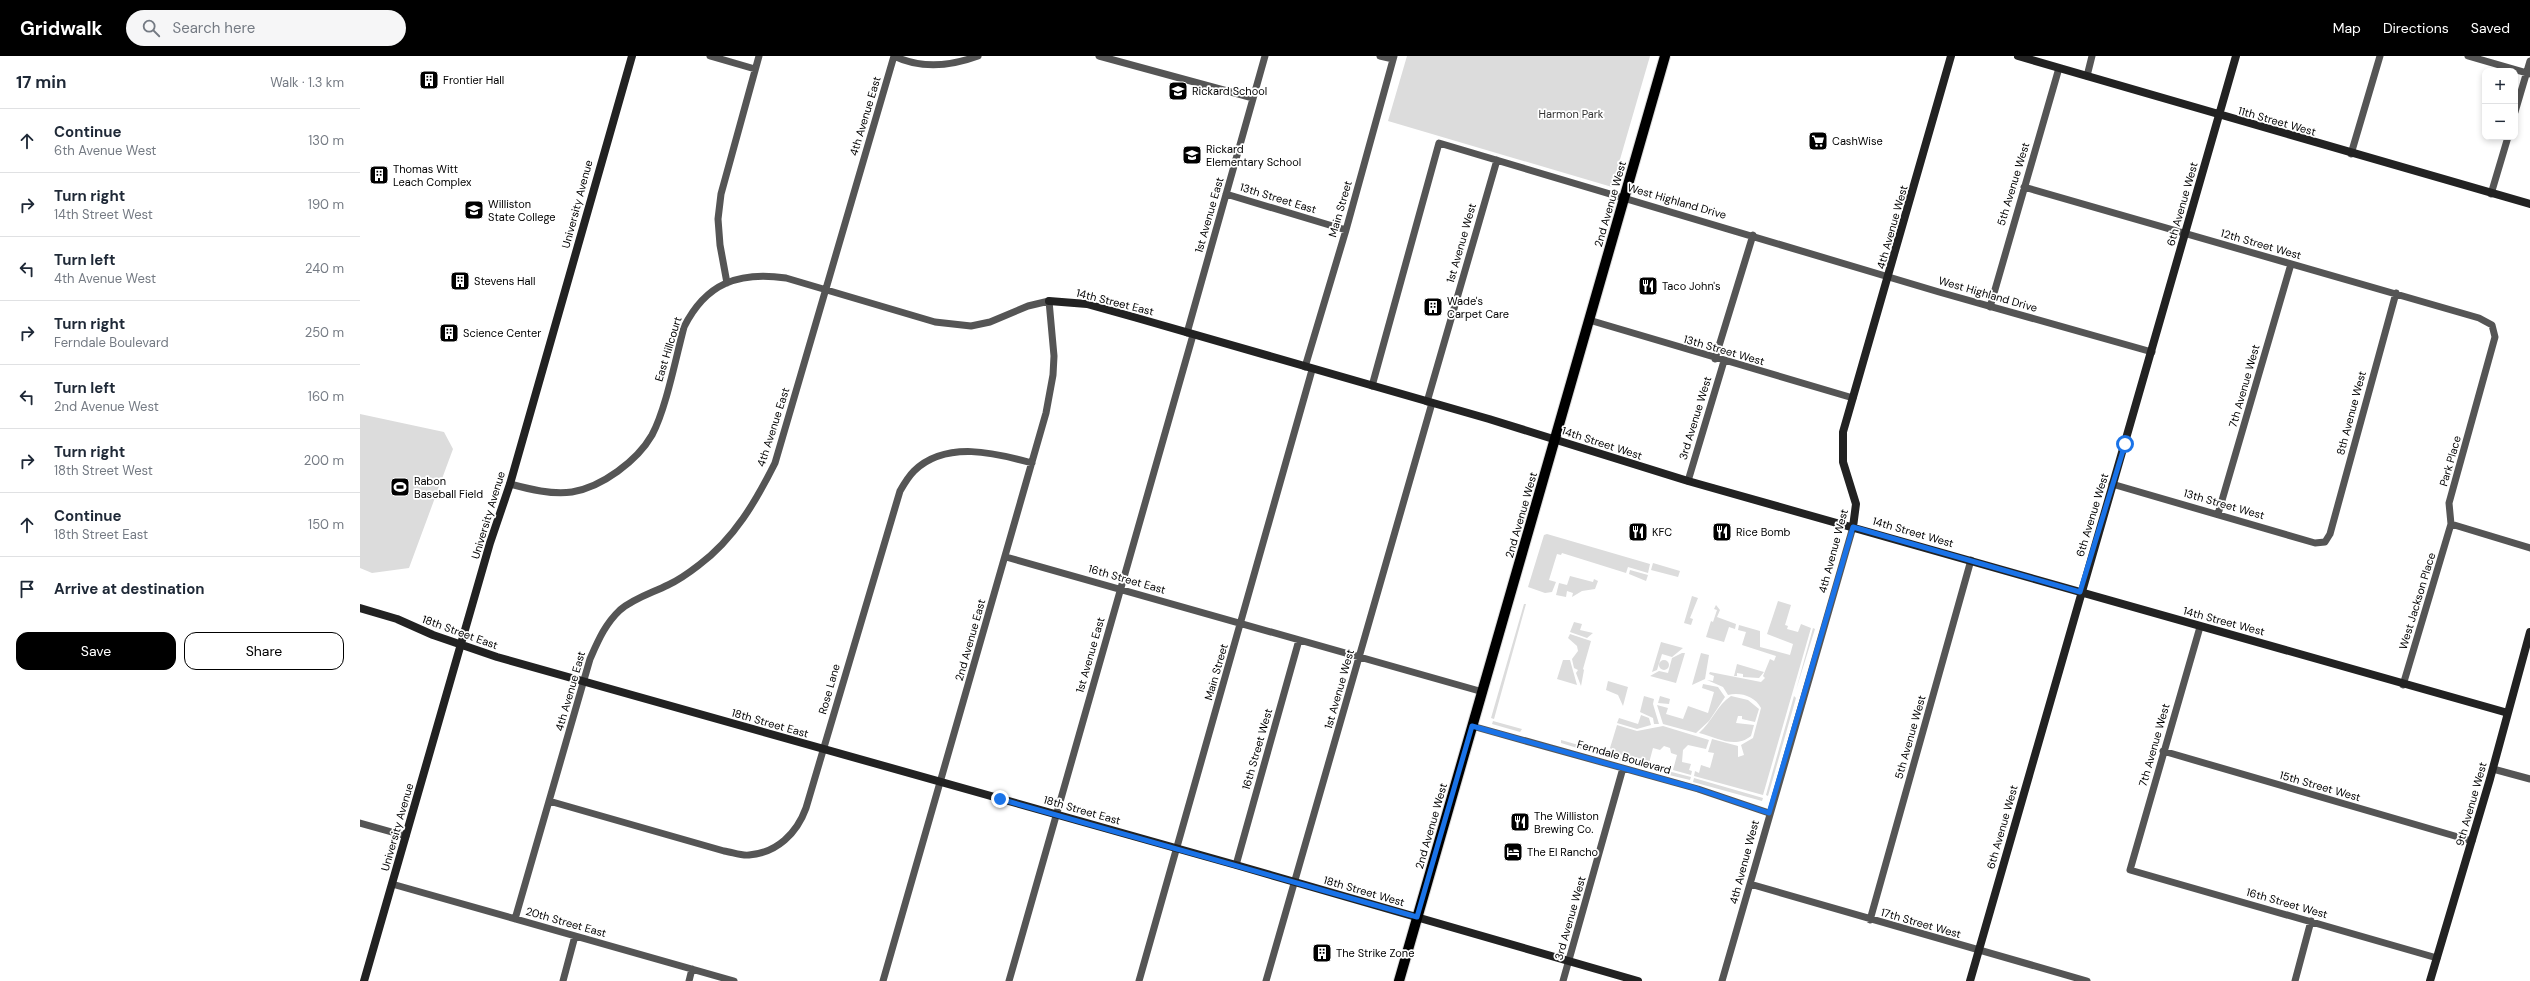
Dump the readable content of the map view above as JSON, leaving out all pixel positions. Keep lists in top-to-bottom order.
{
  "streets": {
    "main road": ["2nd Avenue West"],
    "street": [
      "4th Avenue East",
      "11th Street West",
      "5th Avenue West",
      "13th Street East",
      "West Highland Drive",
      "University Avenue",
      "6th Avenue West",
      "Main Street",
      "1st Avenue East",
      "4th Avenue West",
      "1st Avenue West",
      "12th Street West",
      "14th Street East",
      "East Hillcourt",
      "13th Street West",
      "7th Avenue West",
      "8th Avenue West",
      "3rd Avenue West",
      "14th Street West",
      "Park Place",
      "16th Street East",
      "West Jackson Place",
      "18th Street East",
      "2nd Avenue East",
      "Rose Lane",
      "16th Street West",
      "Ferndale Boulevard",
      "15th Street West",
      "9th Avenue West",
      "18th Street West",
      "20th Street East",
      "17th Street West"
    ]
  },
  "crossings": [
    ["4th Avenue East", "14th Street East"],
    ["4th Avenue East", "18th Street East"],
    ["4th Avenue East", "Rose Lane"],
    ["4th Avenue East", "20th Street East"],
    ["11th Street West", "5th Avenue West"],
    ["11th Street West", "6th Avenue West"],
    ["5th Avenue West", "West Highland Drive"],
    ["5th Avenue West", "12th Street West"],
    ["5th Avenue West", "14th Street West"],
    ["5th Avenue West", "17th Street West"],
    ["13th Street East", "Main Street"],
    ["13th Street East", "1st Avenue East"],
    ["West Highland Drive", "2nd Avenue West"],
    ["West Highland Drive", "6th Avenue West"],
    ["West Highland Drive", "4th Avenue West"],
    ["West Highland Drive", "1st Avenue West"],
    ["West Highland Drive", "14th Street West"],
    ["University Avenue", "East Hillcourt"],
    ["University Avenue", "18th Street East"],
    ["University Avenue", "20th Street East"],
    ["2nd Avenue West", "13th Street West"],
    ["2nd Avenue West", "14th Street West"],
    ["2nd Avenue West", "Ferndale Boulevard"],
    ["2nd Avenue West", "18th Street West"],
    ["6th Avenue West", "12th Street West"],
    ["6th Avenue West", "13th Street West"],
    ["6th Avenue West", "14th Street West"],
    ["6th Avenue West", "17th Street West"],
    ["Main Street", "14th Street East"],
    ["Main Street", "14th Street West"],
    ["Main Street", "16th Street East"],
    ["Main Street", "18th Street East"],
    ["Main Street", "18th Street West"],
    ["1st Avenue East", "14th Street East"],
    ["1st Avenue East", "16th Street East"],
    ["1st Avenue East", "18th Street East"],
    ["4th Avenue West", "13th Street West"],
    ["4th Avenue West", "14th Street West"],
    ["4th Avenue West", "Ferndale Boulevard"],
    ["4th Avenue West", "17th Street West"],
    ["1st Avenue West", "14th Street West"],
    ["1st Avenue West", "18th Street West"],
    ["12th Street West", "7th Avenue West"],
    ["12th Street West", "8th Avenue West"],
    ["12th Street West", "Park Place"],
    ["14th Street East", "East Hillcourt"],
    ["14th Street East", "14th Street West"],
    ["14th Street East", "2nd Avenue East"],
    ["13th Street West", "7th Avenue West"],
    ["13th Street West", "8th Avenue West"],
    ["13th Street West", "3rd Avenue West"],
    ["7th Avenue West", "14th Street West"],
    ["7th Avenue West", "16th Street West"],
    ["7th Avenue West", "15th Street West"],
    ["3rd Avenue West", "14th Street West"],
    ["3rd Avenue West", "Ferndale Boulevard"],
    ["3rd Avenue West", "18th Street West"],
    ["14th Street West", "West Jackson Place"],
    ["14th Street West", "9th Avenue West"],
    ["Park Place", "West Jackson Place"],
    ["16th Street East", "2nd Avenue East"],
    ["18th Street East", "2nd Avenue East"],
    ["18th Street East", "Rose Lane"],
    ["18th Street East", "18th Street West"],
    ["2nd Avenue East", "Rose Lane"],
    ["16th Street West", "9th Avenue West"],
    ["16th Street West", "18th Street West"],
    ["15th Street West", "9th Avenue West"]
  ],
  "parks": ["Harmon Park"],
  "places": {
    "building": [
      "Frontier Hall",
      "Thomas Witt Leach Complex",
      "Stevens Hall",
      "Wade's Carpet Care",
      "Science Center",
      "The Strike Zone"
    ],
    "school or university": ["Rickard School", "Rickard Elementary School", "Williston State College"],
    "supermarket": ["CashWise"],
    "restaurant": [
      "Taco John's",
      "KFC",
      "Rice Bomb",
      "The Williston Brewing Co."
    ],
    "sports": ["Rabon Baseball Field"],
    "hotel": ["The El Rancho"]
  },
  "page": {
    "header": "Gridwalk",
    "search": "Search here",
    "nav": ["Map", "Directions", "Saved"],
    "heading": ["17 min", "Walk · 1.3 km"],
    "map_buttons": ["+", "−"],
    "list": [
      ["Continue", "6th Avenue West", "130 m"],
      ["Turn right", "14th Street West", "190 m"],
      ["Turn left", "4th Avenue West", "240 m"],
      ["Turn right", "Ferndale Boulevard", "250 m"],
      ["Turn left", "2nd Avenue West", "160 m"],
      ["Turn right", "18th Street West", "200 m"],
      ["Continue", "18th Street East", "150 m"],
      "Arrive at destination"
    ],
    "buttons": ["Save", "Share"]
  }
}
